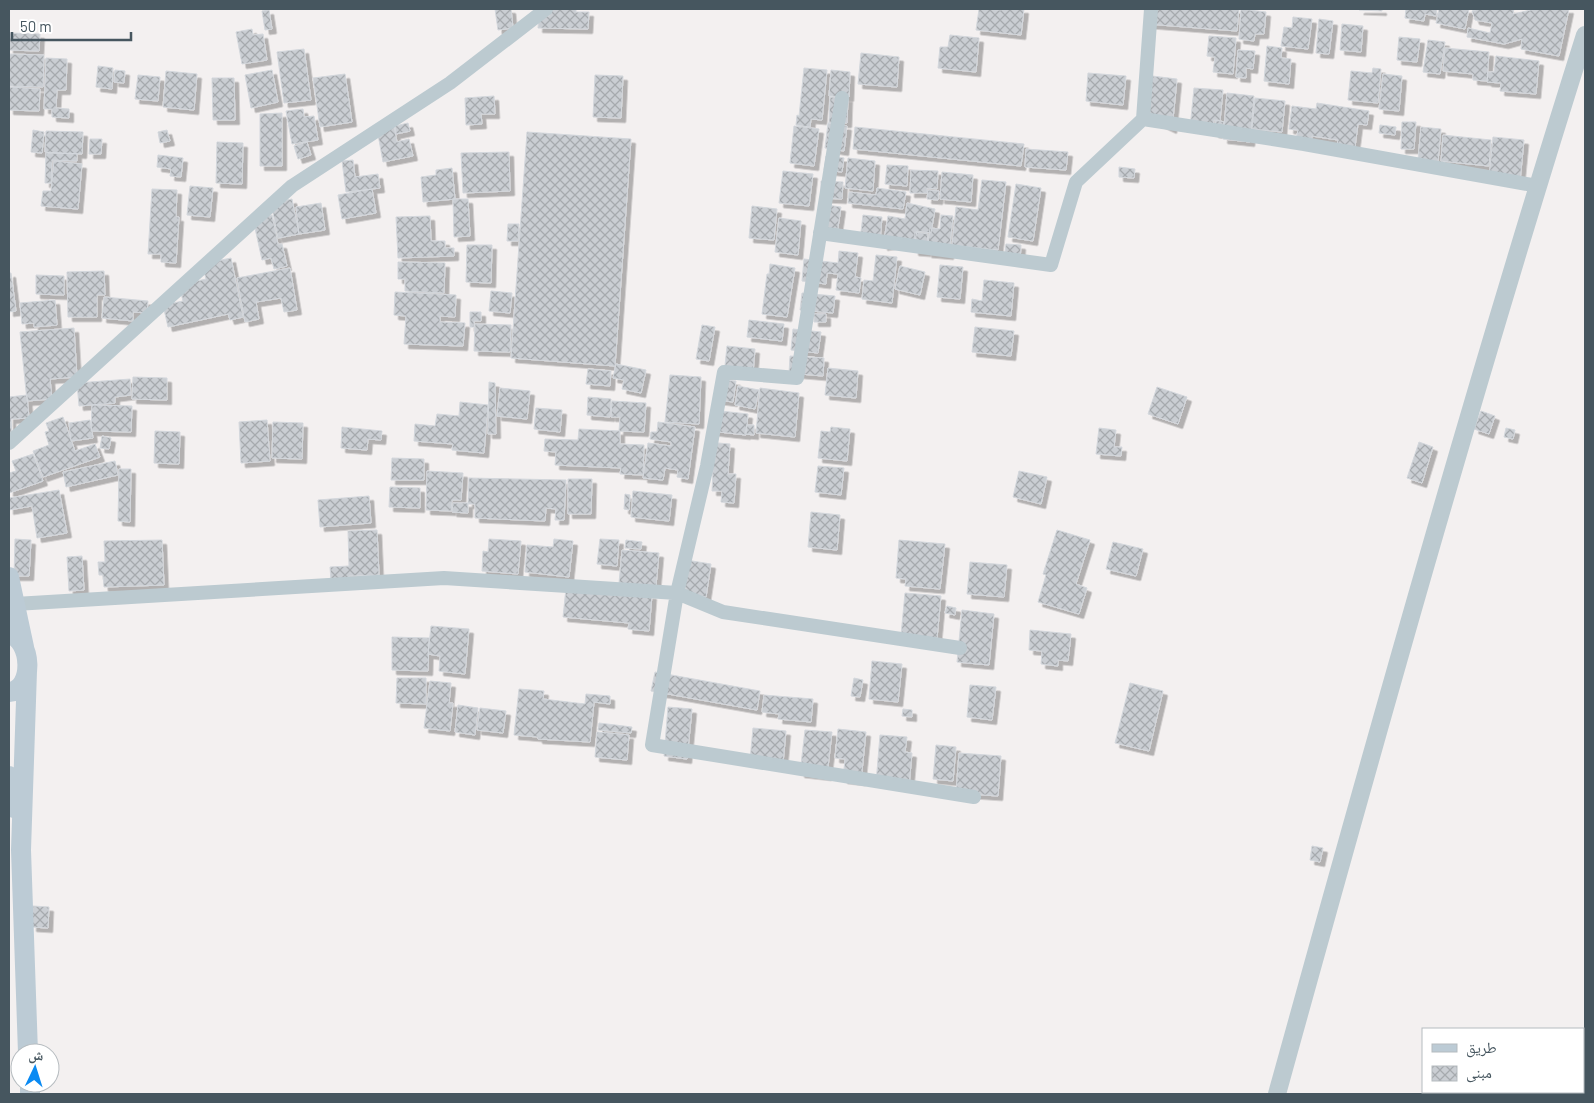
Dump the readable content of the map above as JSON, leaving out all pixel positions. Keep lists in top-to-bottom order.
{
  "legend": ["طريق", "مبنى"],
  "scale_bar": "50 m",
  "north": "top"
}
